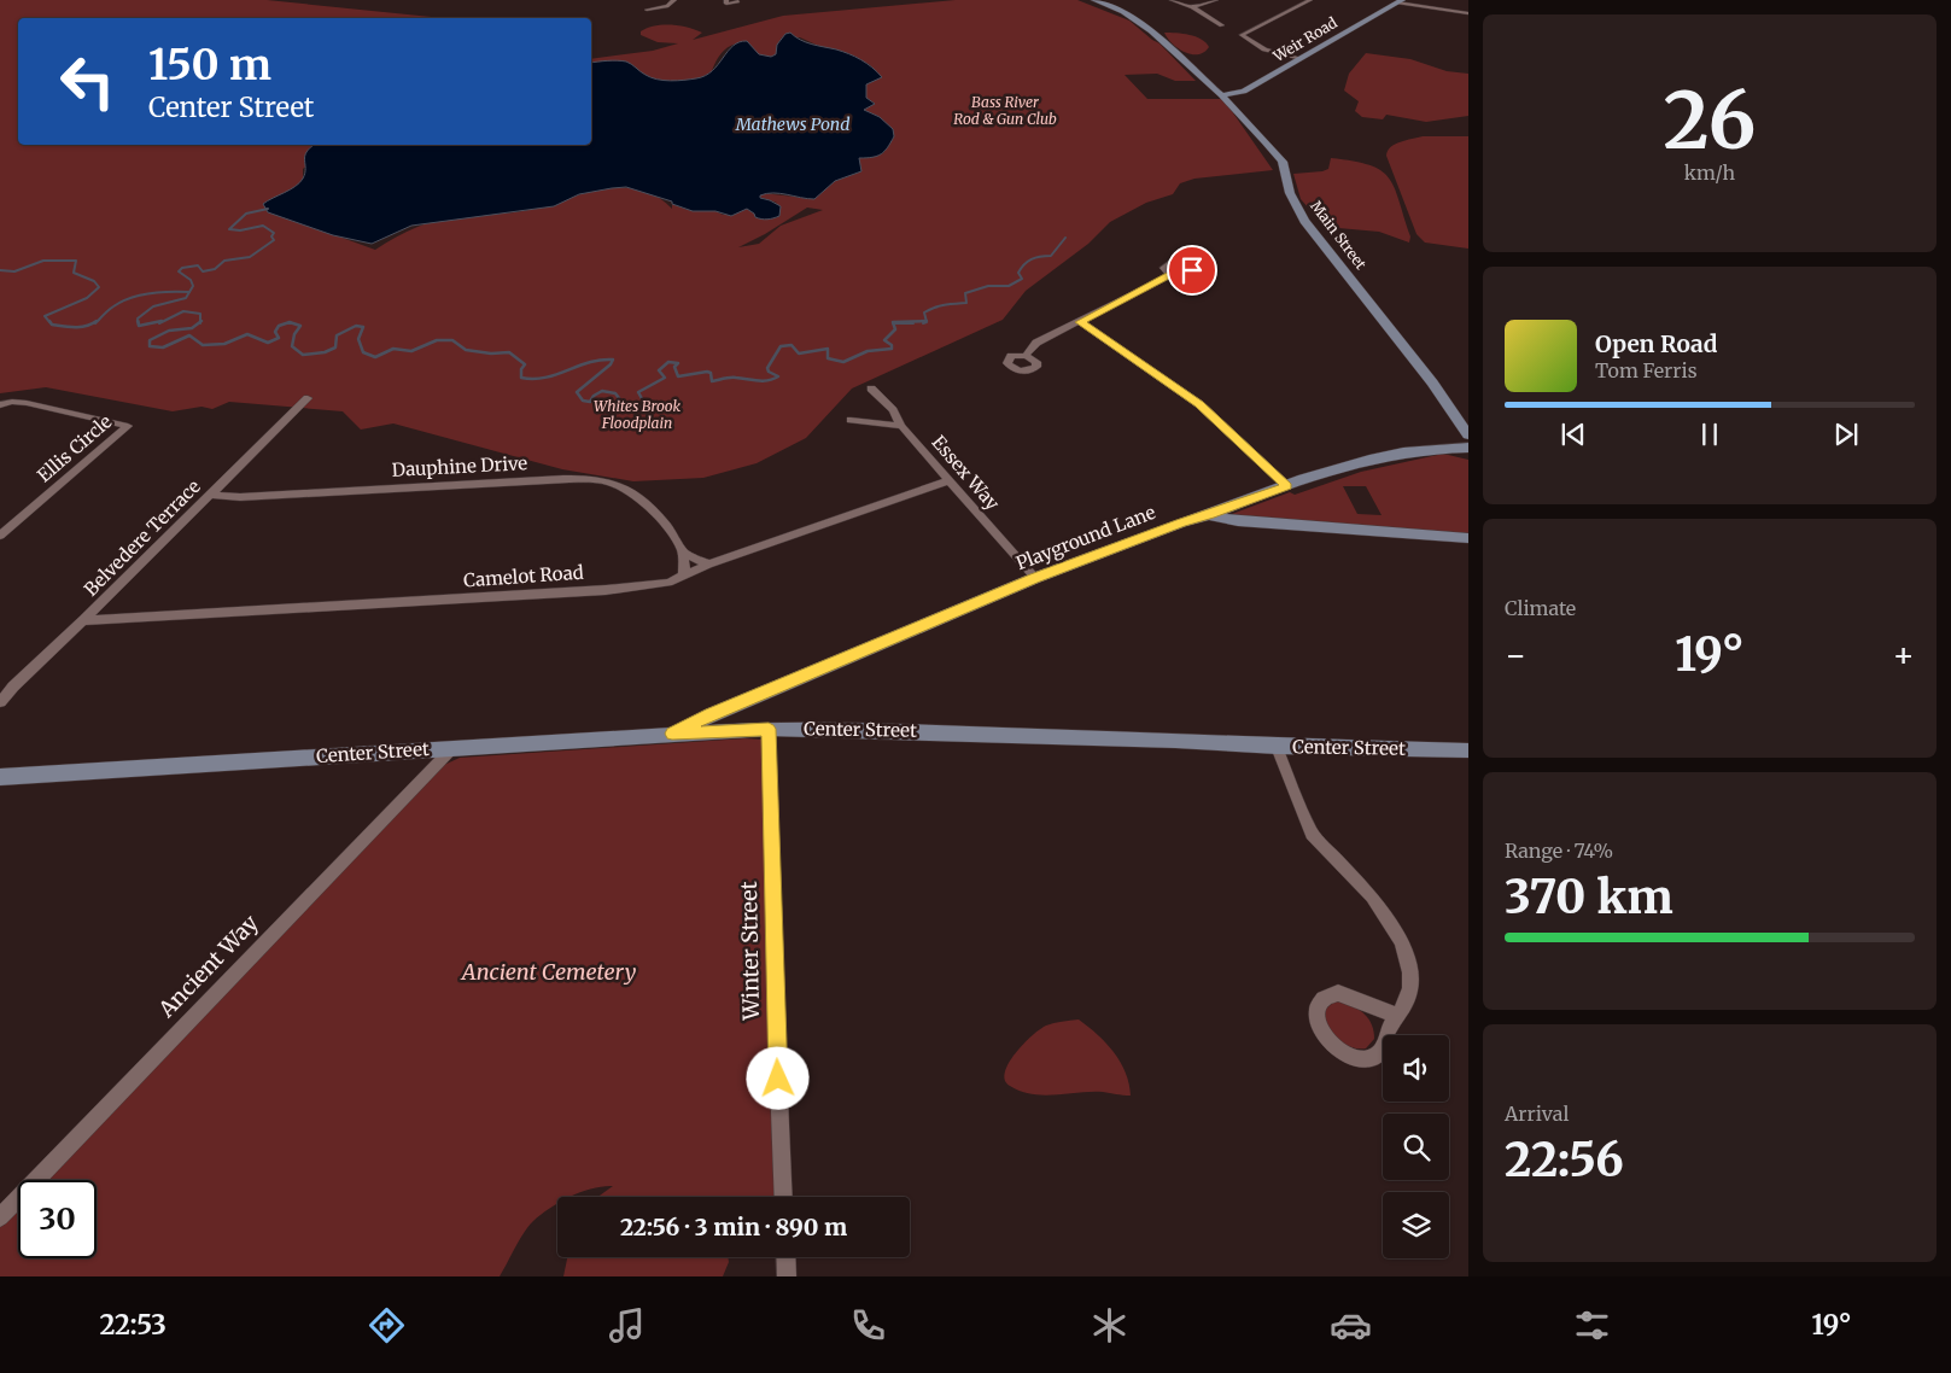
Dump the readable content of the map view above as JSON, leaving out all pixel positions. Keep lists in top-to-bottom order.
{
  "streets": {
    "street": [
      "Weir Road",
      "Main Street",
      "Ellis Circle",
      "Dauphine Drive",
      "Essex Way",
      "Belvedere Terrace",
      "Playground Lane",
      "Camelot Road",
      "Center Street",
      "Winter Street",
      "Ancient Way"
    ]
  },
  "crossings": [
    ["Weir Road", "Main Street"],
    ["Dauphine Drive", "Belvedere Terrace"],
    ["Dauphine Drive", "Camelot Road"],
    ["Essex Way", "Playground Lane"],
    ["Essex Way", "Camelot Road"],
    ["Belvedere Terrace", "Camelot Road"],
    ["Playground Lane", "Center Street"],
    ["Center Street", "Winter Street"],
    ["Center Street", "Ancient Way"]
  ],
  "water": ["Mathews Pond"],
  "parks": ["Bass River Rod & Gun Club", "Whites Brook Floodplain", "Ancient Cemetery"],
  "page": {
    "tile": [
      ["26", "km/h"],
      "Climate",
      ["Range · 74%", "370 km"],
      ["Arrival", "22:56"]
    ],
    "turn": ["150 m", "Center Street"],
    "song": ["Open Road", "Tom Ferris"],
    "heat": ["−", "19°", "+"],
    "limit": "30",
    "trip": "22:56 · 3 min · 890 m",
    "tabs": ["22:53", "19°"]
  }
}
